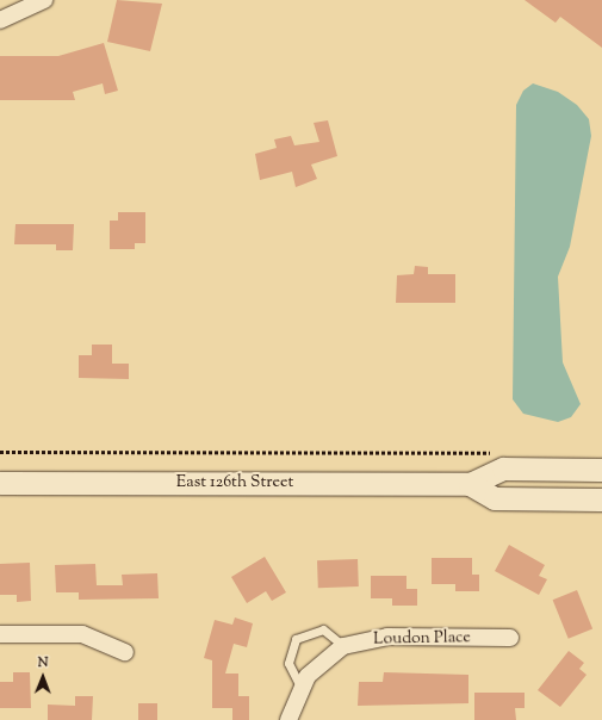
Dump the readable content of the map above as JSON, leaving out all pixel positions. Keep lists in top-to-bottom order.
{
  "streets": {
    "main road": ["East 126th Street"],
    "street": ["Loudon Place"]
  },
  "north": "top"
}
